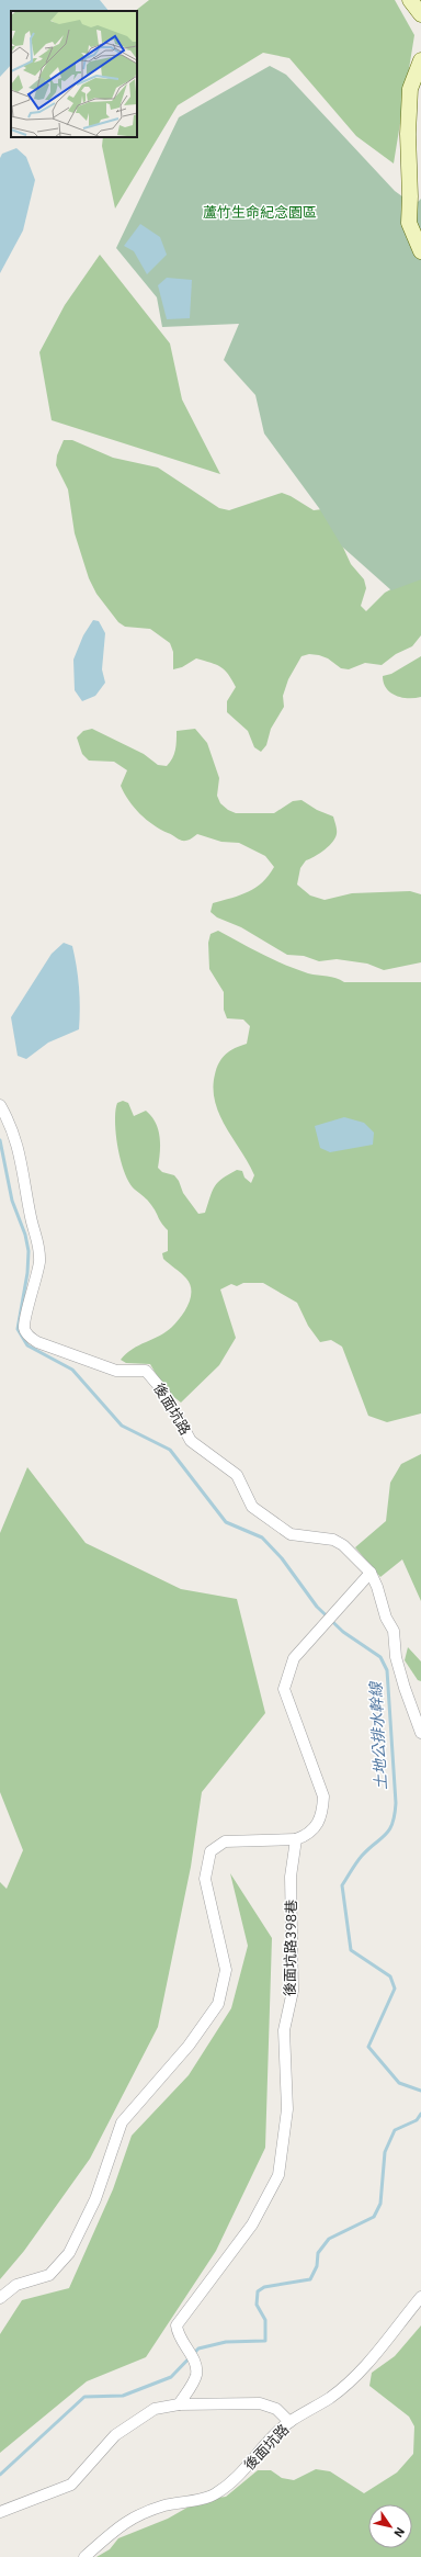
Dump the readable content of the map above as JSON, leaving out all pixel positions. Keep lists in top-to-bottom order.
{
  "streets": {
    "street": ["後面坑路", "後面坑路398巷"]
  },
  "water": ["土地公排水幹線"],
  "parks": ["蘆竹生命紀念園區"],
  "north": "bottom right"
}
